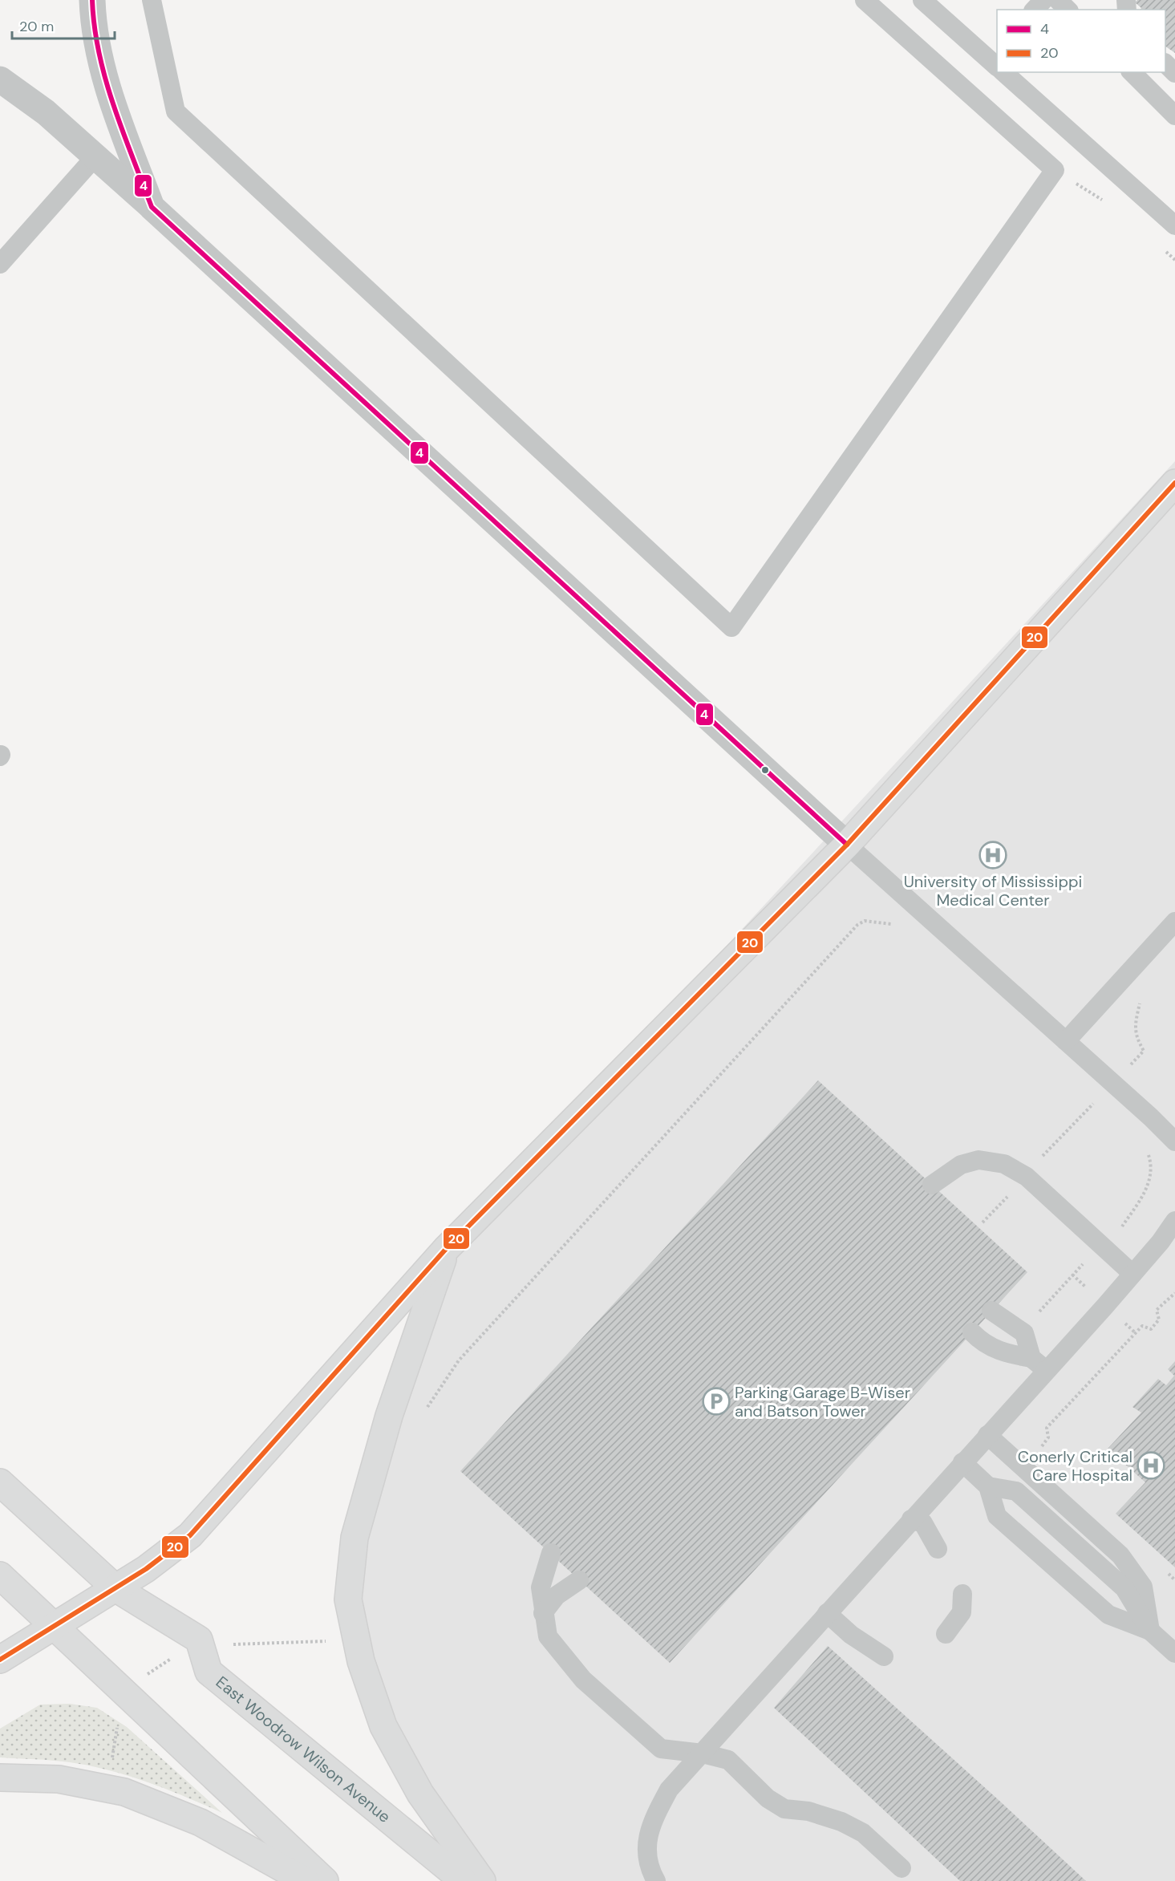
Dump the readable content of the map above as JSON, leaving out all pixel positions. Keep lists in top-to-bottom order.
{
  "streets": {
    "main road": ["East Woodrow Wilson Avenue"]
  },
  "places": {
    "hospital": ["University of Mississippi Medical Center", "Conerly Critical Care Hospital"],
    "parking": ["Parking Garage B-Wiser and Batson Tower"]
  },
  "lines": ["transit line 4", "transit line 20"],
  "legend": ["4", "20"],
  "scale_bar": "20 m"
}
